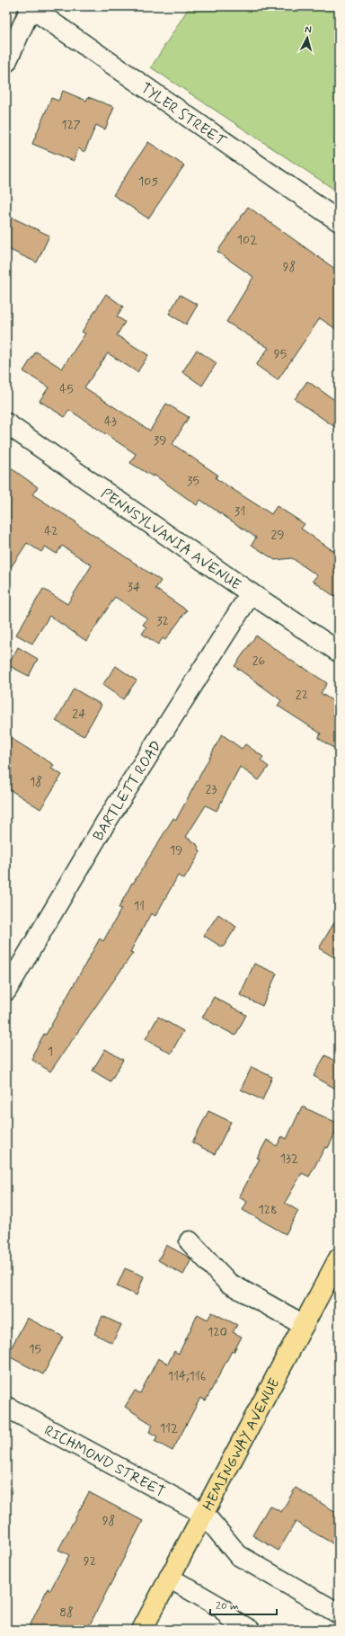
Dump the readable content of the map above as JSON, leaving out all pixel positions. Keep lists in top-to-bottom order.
{
  "streets": {
    "main road": ["HEMINGWAY AVENUE"],
    "street": [
      "TYLER STREET",
      "PENNSYLVANIA AVENUE",
      "BARTLETT ROAD",
      "RICHMOND STREET"
    ]
  },
  "crossings": [
    ["PENNSYLVANIA AVENUE", "BARTLETT ROAD"],
    ["HEMINGWAY AVENUE", "RICHMOND STREET"]
  ],
  "house_numbers": [
    "127",
    "105",
    "102",
    "98",
    "95",
    "45",
    "43",
    "39",
    "35",
    "31",
    "42",
    "29",
    "34",
    "32",
    "26",
    "22",
    "24",
    "18",
    "23",
    "19",
    "11",
    "1",
    "132",
    "128",
    "120",
    "15",
    "114;116",
    "112",
    "98",
    "92",
    "88"
  ],
  "scale_bar": "20 m",
  "north": "top"
}
